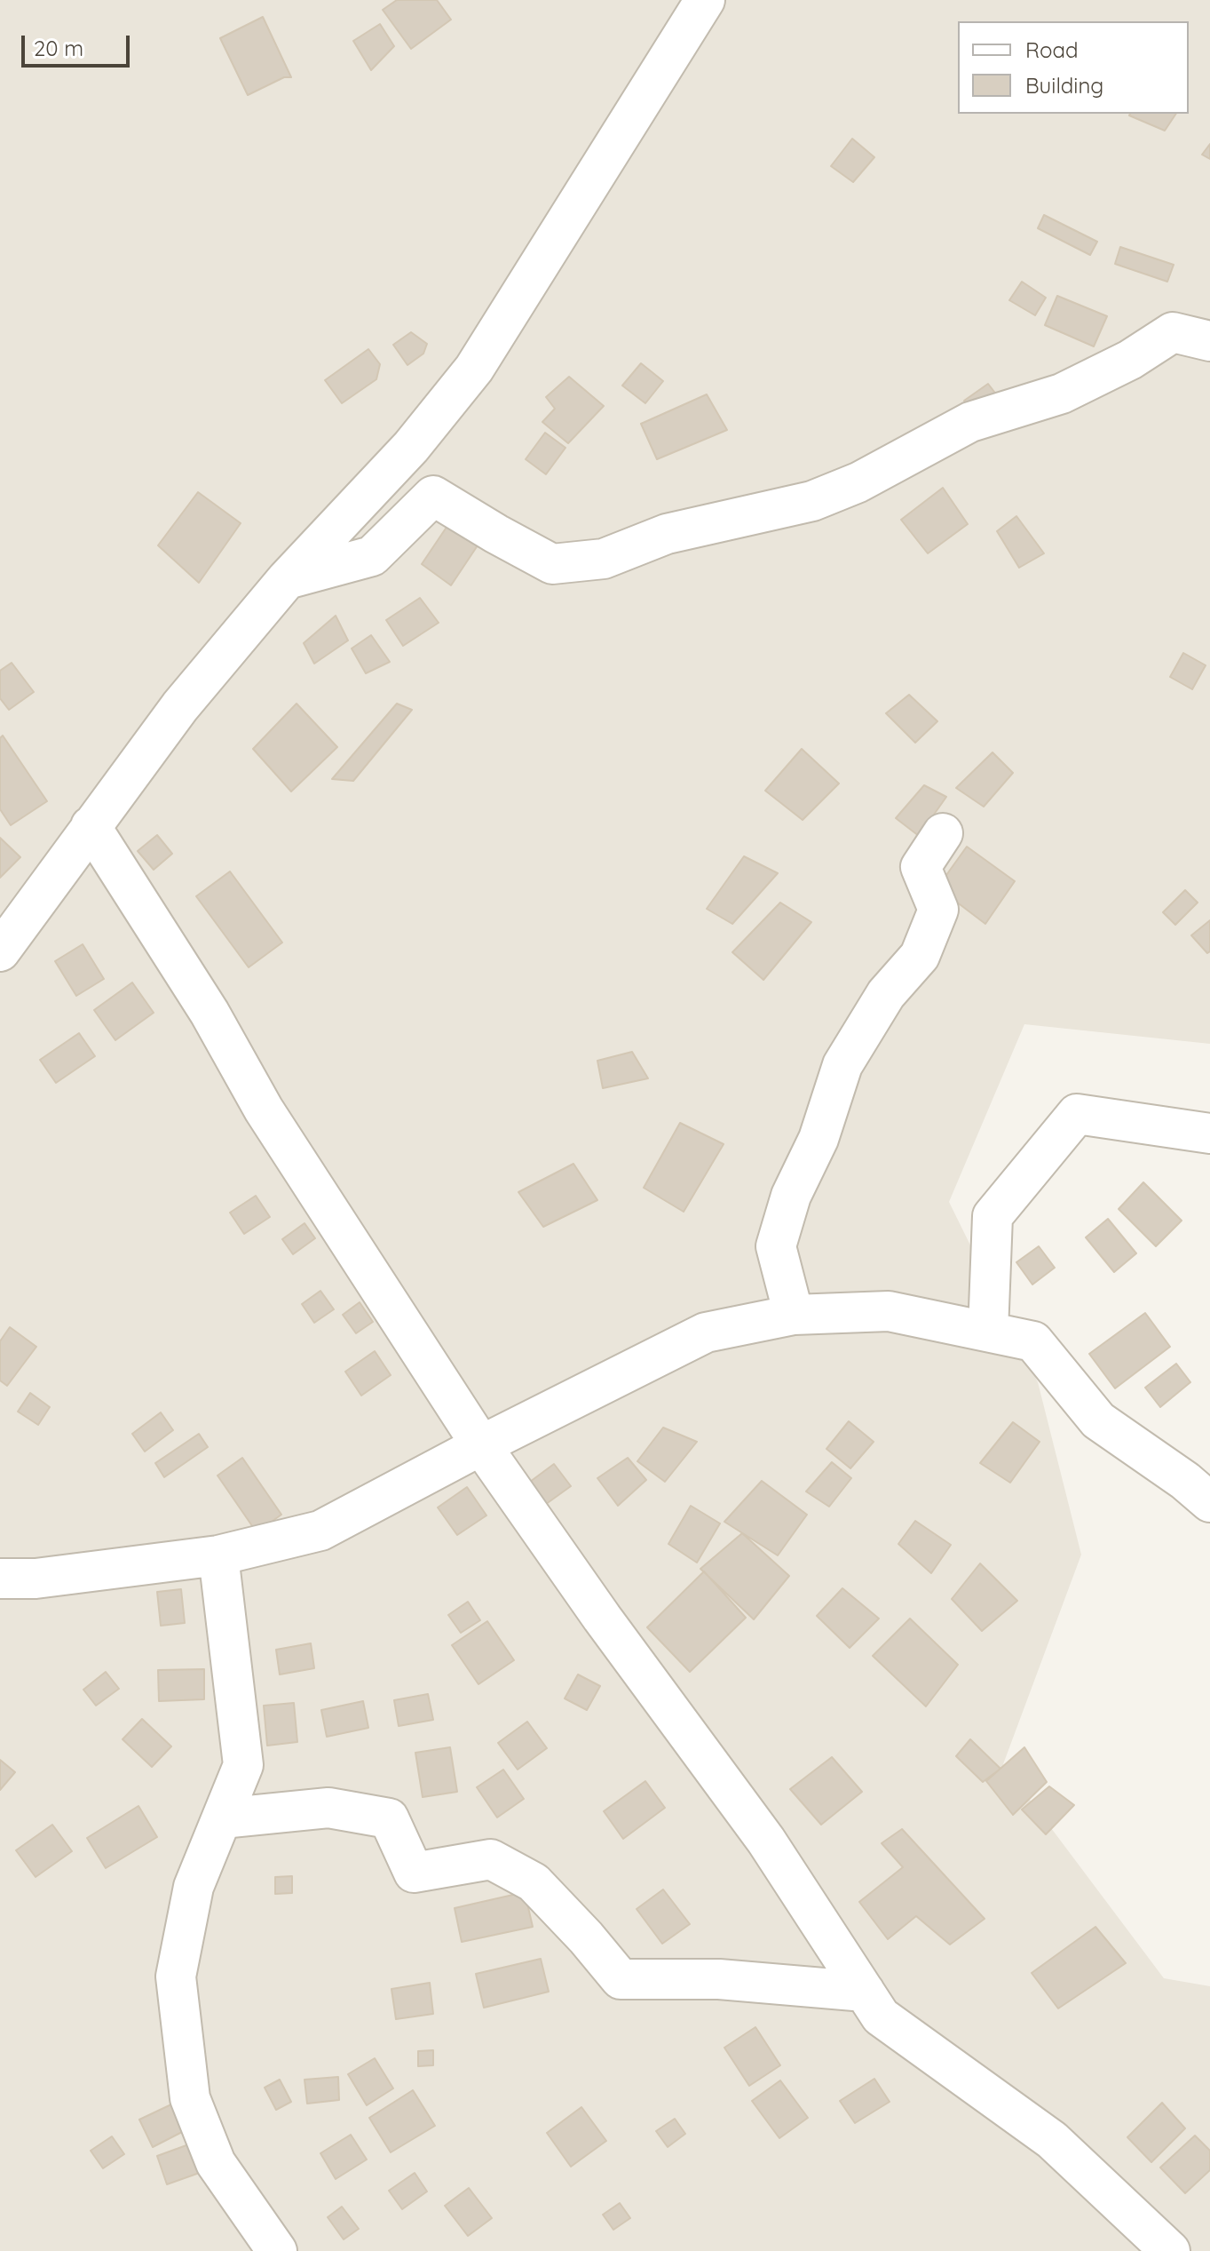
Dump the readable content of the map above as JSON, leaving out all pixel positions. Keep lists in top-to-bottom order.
{
  "legend": ["Road", "Building"],
  "scale_bar": "20 m"
}
